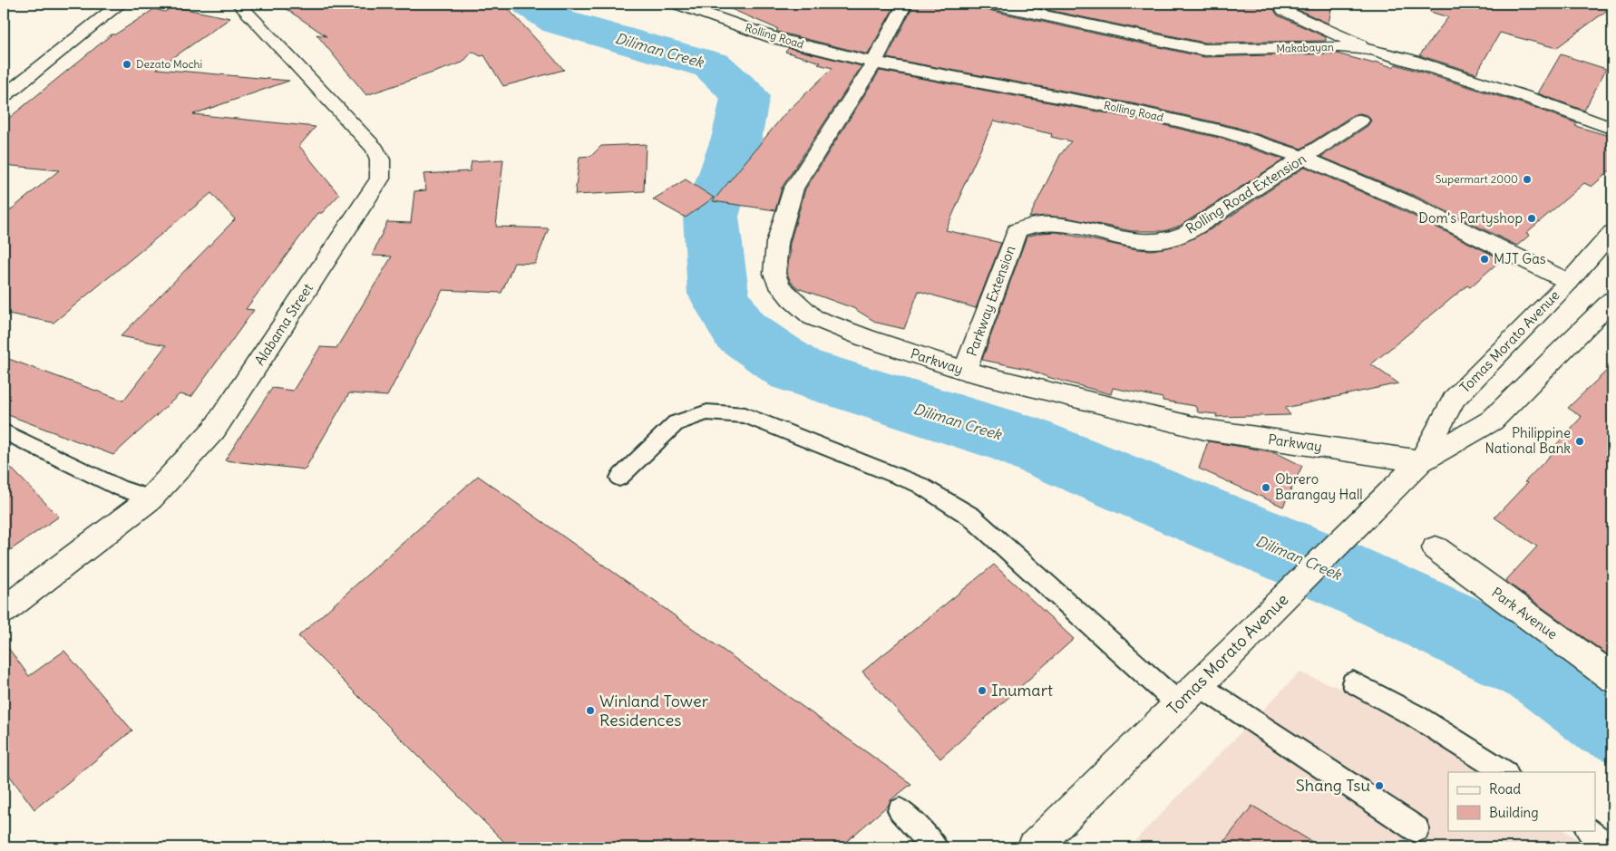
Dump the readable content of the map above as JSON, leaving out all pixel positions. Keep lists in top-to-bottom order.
{
  "streets": {
    "street": [
      "Rolling Road",
      "Makabayan",
      "Rolling Road Extension",
      "Parkway Extension",
      "Alabama Street",
      "Tomas Morato Avenue",
      "Parkway",
      "Park Avenue"
    ]
  },
  "crossings": [
    ["Rolling Road", "Rolling Road Extension"],
    ["Rolling Road", "Tomas Morato Avenue"],
    ["Rolling Road", "Parkway"],
    ["Rolling Road Extension", "Parkway Extension"],
    ["Parkway Extension", "Parkway"],
    ["Tomas Morato Avenue", "Parkway"]
  ],
  "water": ["Diliman Creek"],
  "places": [
    "Dezato Mochi",
    "Supermart 2000",
    "Dom's Partyshop",
    "MJT Gas",
    "Philippine National Bank",
    "Obrero Barangay Hall",
    "Inumart",
    "Winland Tower Residences",
    "Shang Tsu"
  ],
  "legend": ["Road", "Building"]
}
